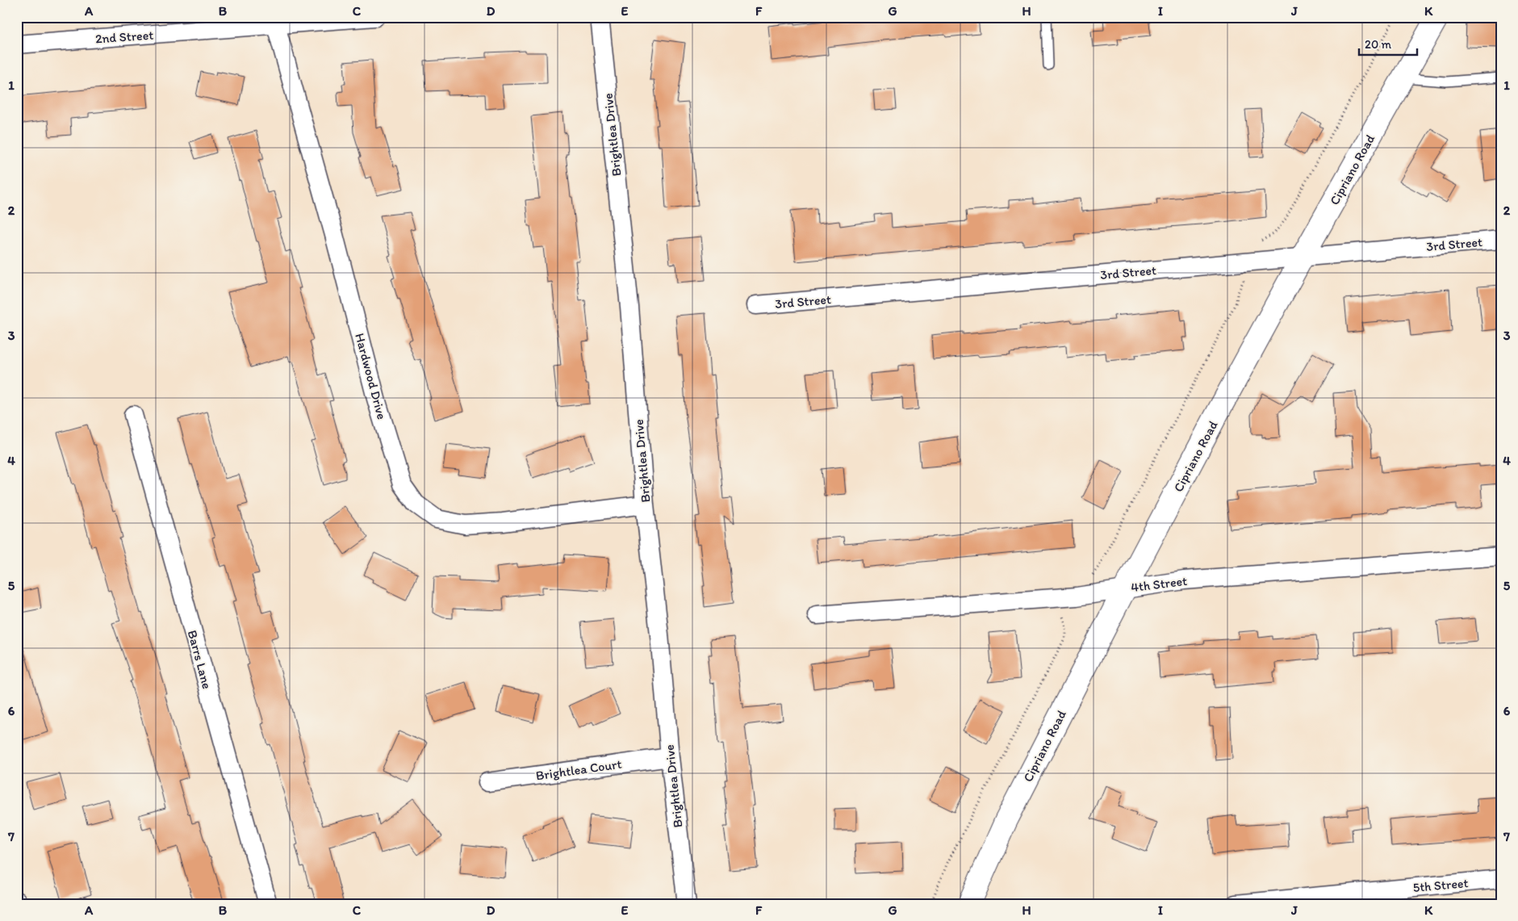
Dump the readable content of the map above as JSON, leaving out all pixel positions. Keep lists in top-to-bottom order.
{
  "streets": {
    "street": [
      "2nd Street",
      "Brightlea Drive",
      "Cipriano Road",
      "3rd Street",
      "Hardwood Drive",
      "4th Street",
      "Barrs Lane",
      "Brightlea Court",
      "5th Street"
    ]
  },
  "crossings": [
    ["2nd Street", "Hardwood Drive"],
    ["Brightlea Drive", "Hardwood Drive"],
    ["Brightlea Drive", "Brightlea Court"],
    ["Cipriano Road", "3rd Street"],
    ["Cipriano Road", "4th Street"]
  ],
  "scale_bar": "20 m",
  "grid": {
    "columns": [
      "A",
      "B",
      "C",
      "D",
      "E",
      "F",
      "G",
      "H",
      "I",
      "J",
      "K"
    ],
    "rows": [
      "1",
      "2",
      "3",
      "4",
      "5",
      "6",
      "7"
    ]
  }
}
